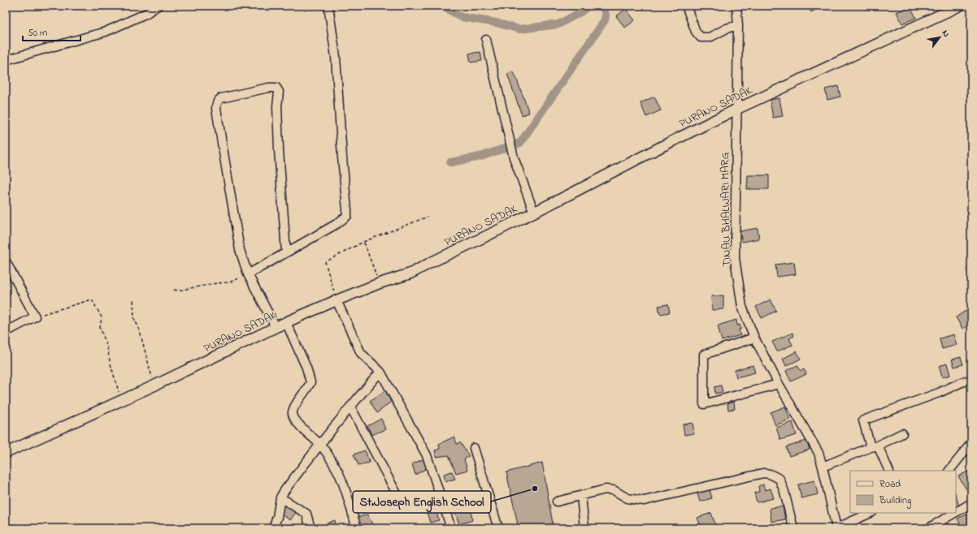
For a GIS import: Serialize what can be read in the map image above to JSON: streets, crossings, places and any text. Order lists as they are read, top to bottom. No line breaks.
{"streets":{"main road":["PURANO SADAK"],"street":["TINAU BHALWARI MARG"]},"crossings":[["PURANO SADAK","TINAU BHALWARI MARG"]],"places":["St.Joseph English School"],"legend":["Road","Building"],"scale_bar":"50 m","north":"top right"}
